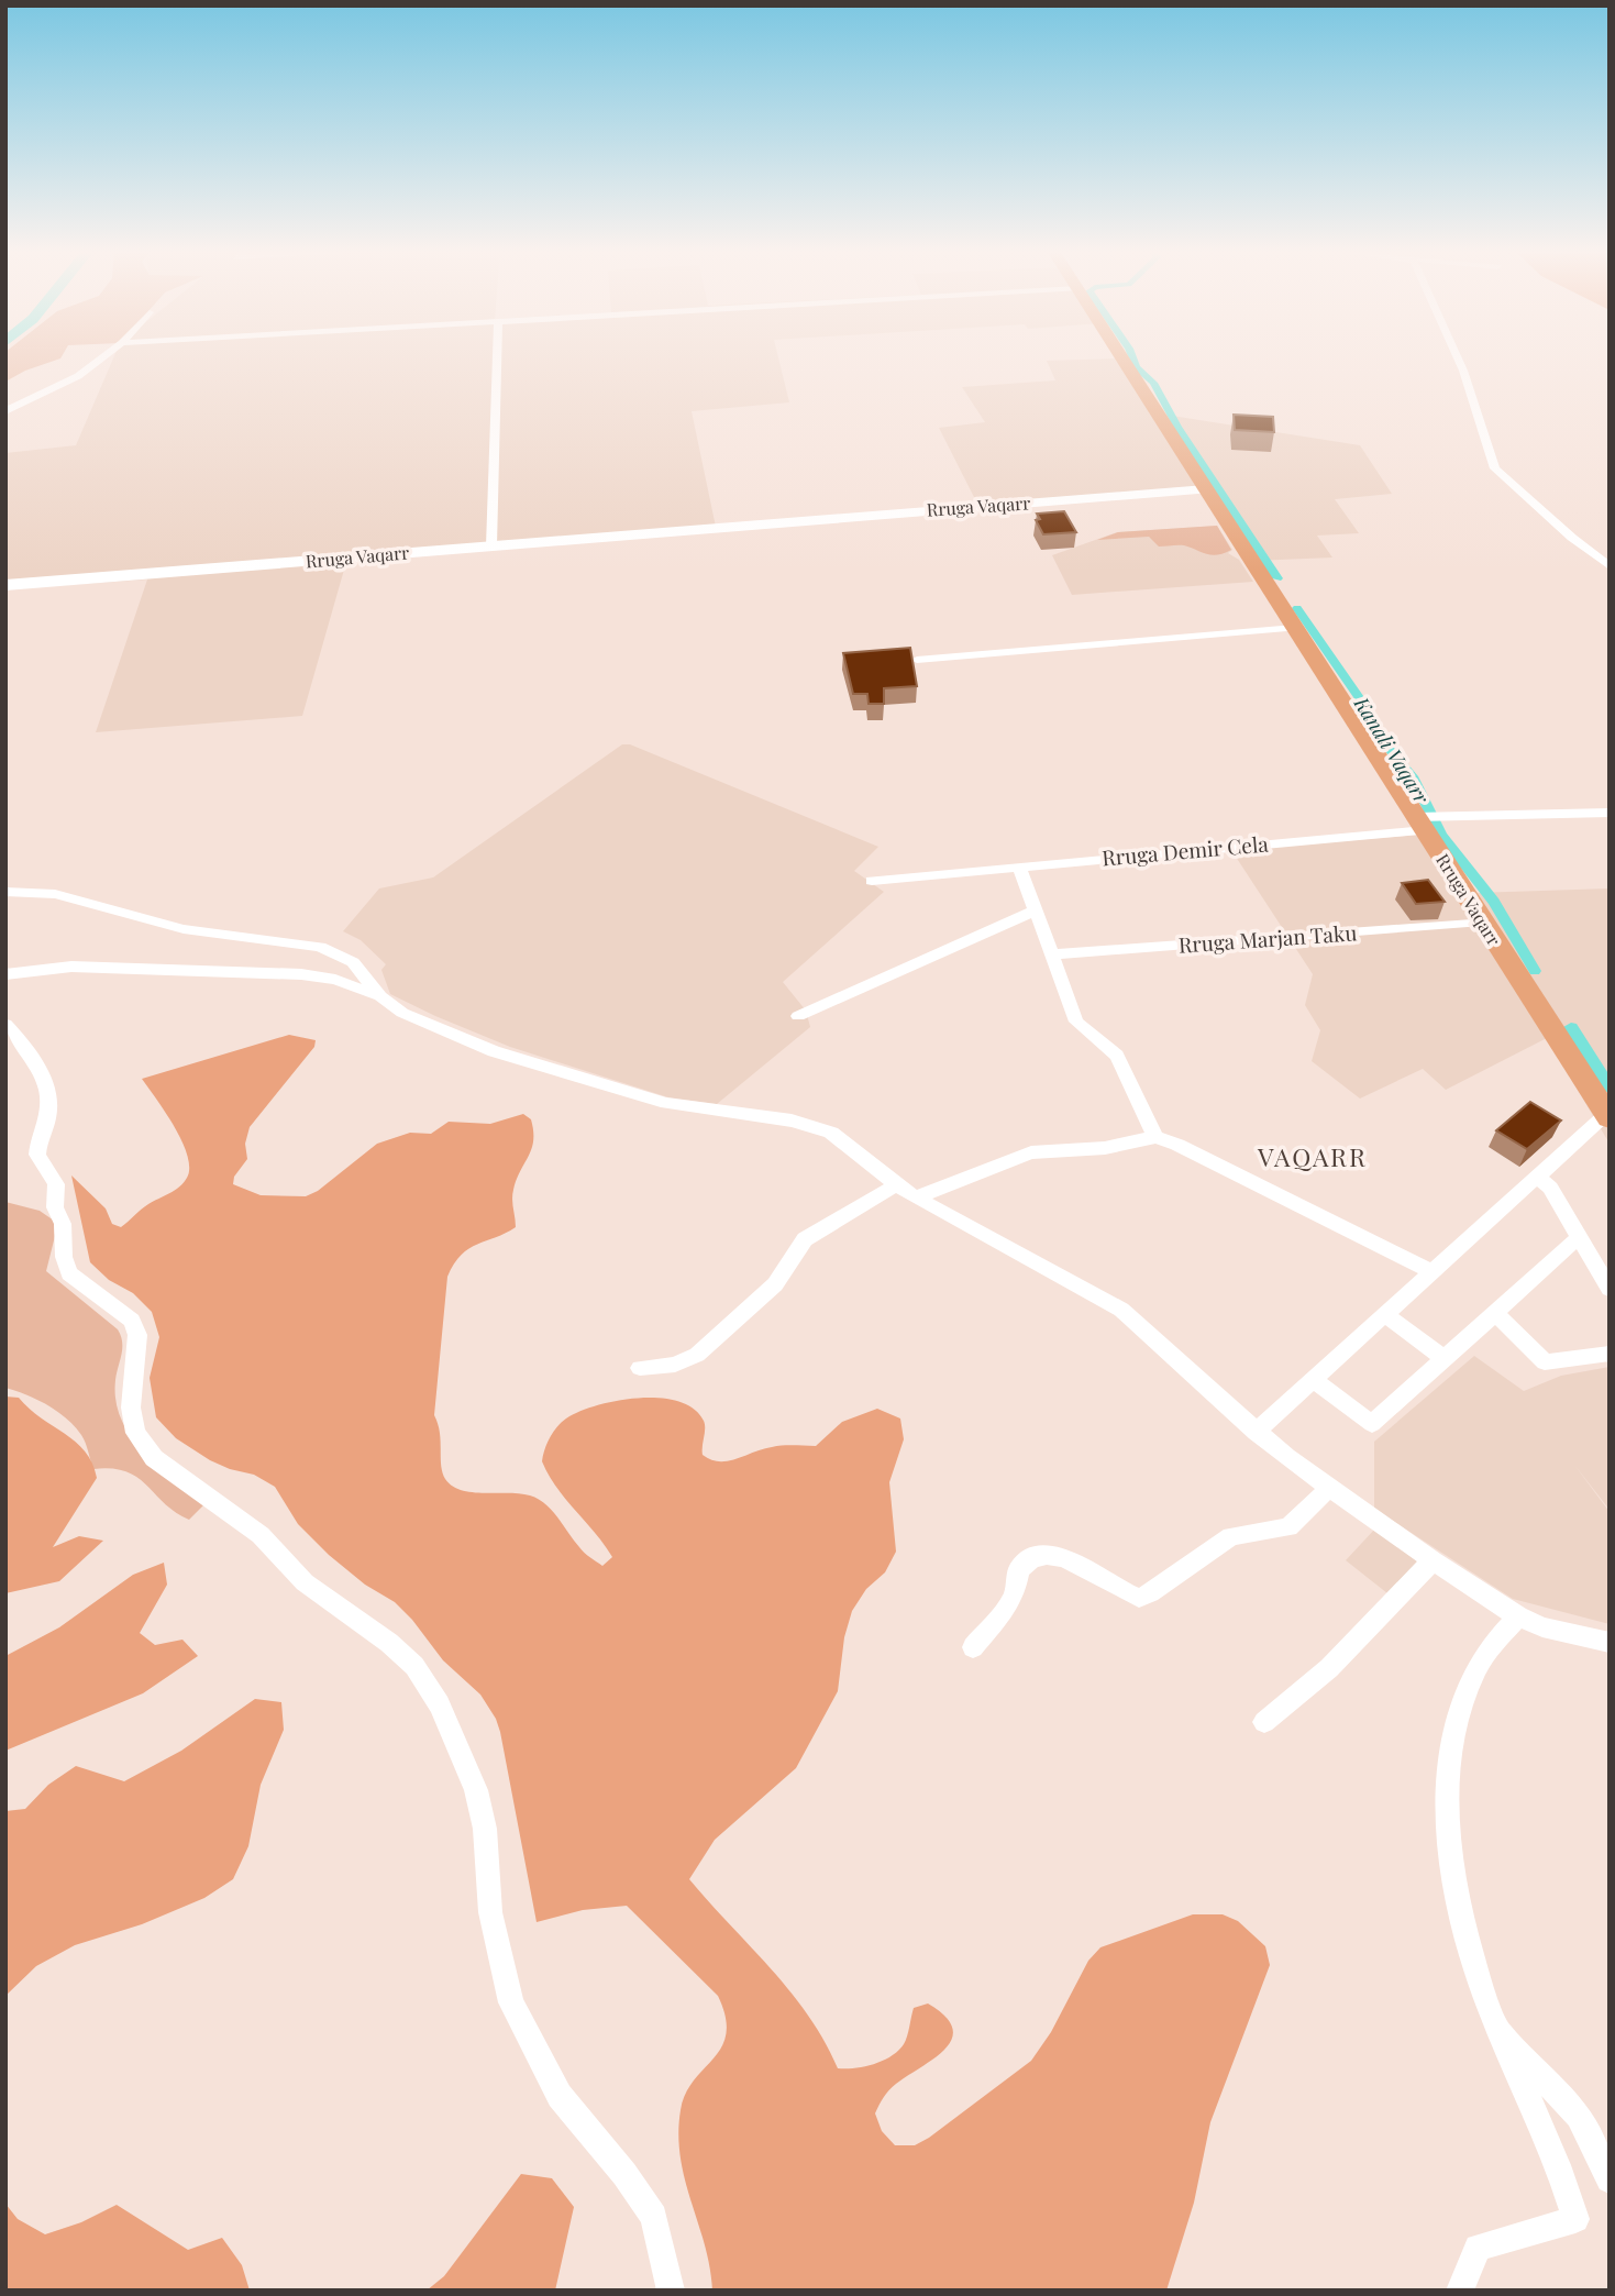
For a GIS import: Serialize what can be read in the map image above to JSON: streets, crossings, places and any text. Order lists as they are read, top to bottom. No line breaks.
{"streets":{"main road":["Rruga Vaqarr"],"street":["Rruga Demir Cela","Rruga Marjan Taku"]},"crossings":[["Rruga Vaqarr","Rruga Demir Cela"],["Rruga Vaqarr","Rruga Marjan Taku"]],"districts":["VAQARR"],"water":["Kanali Vaqarr"]}
